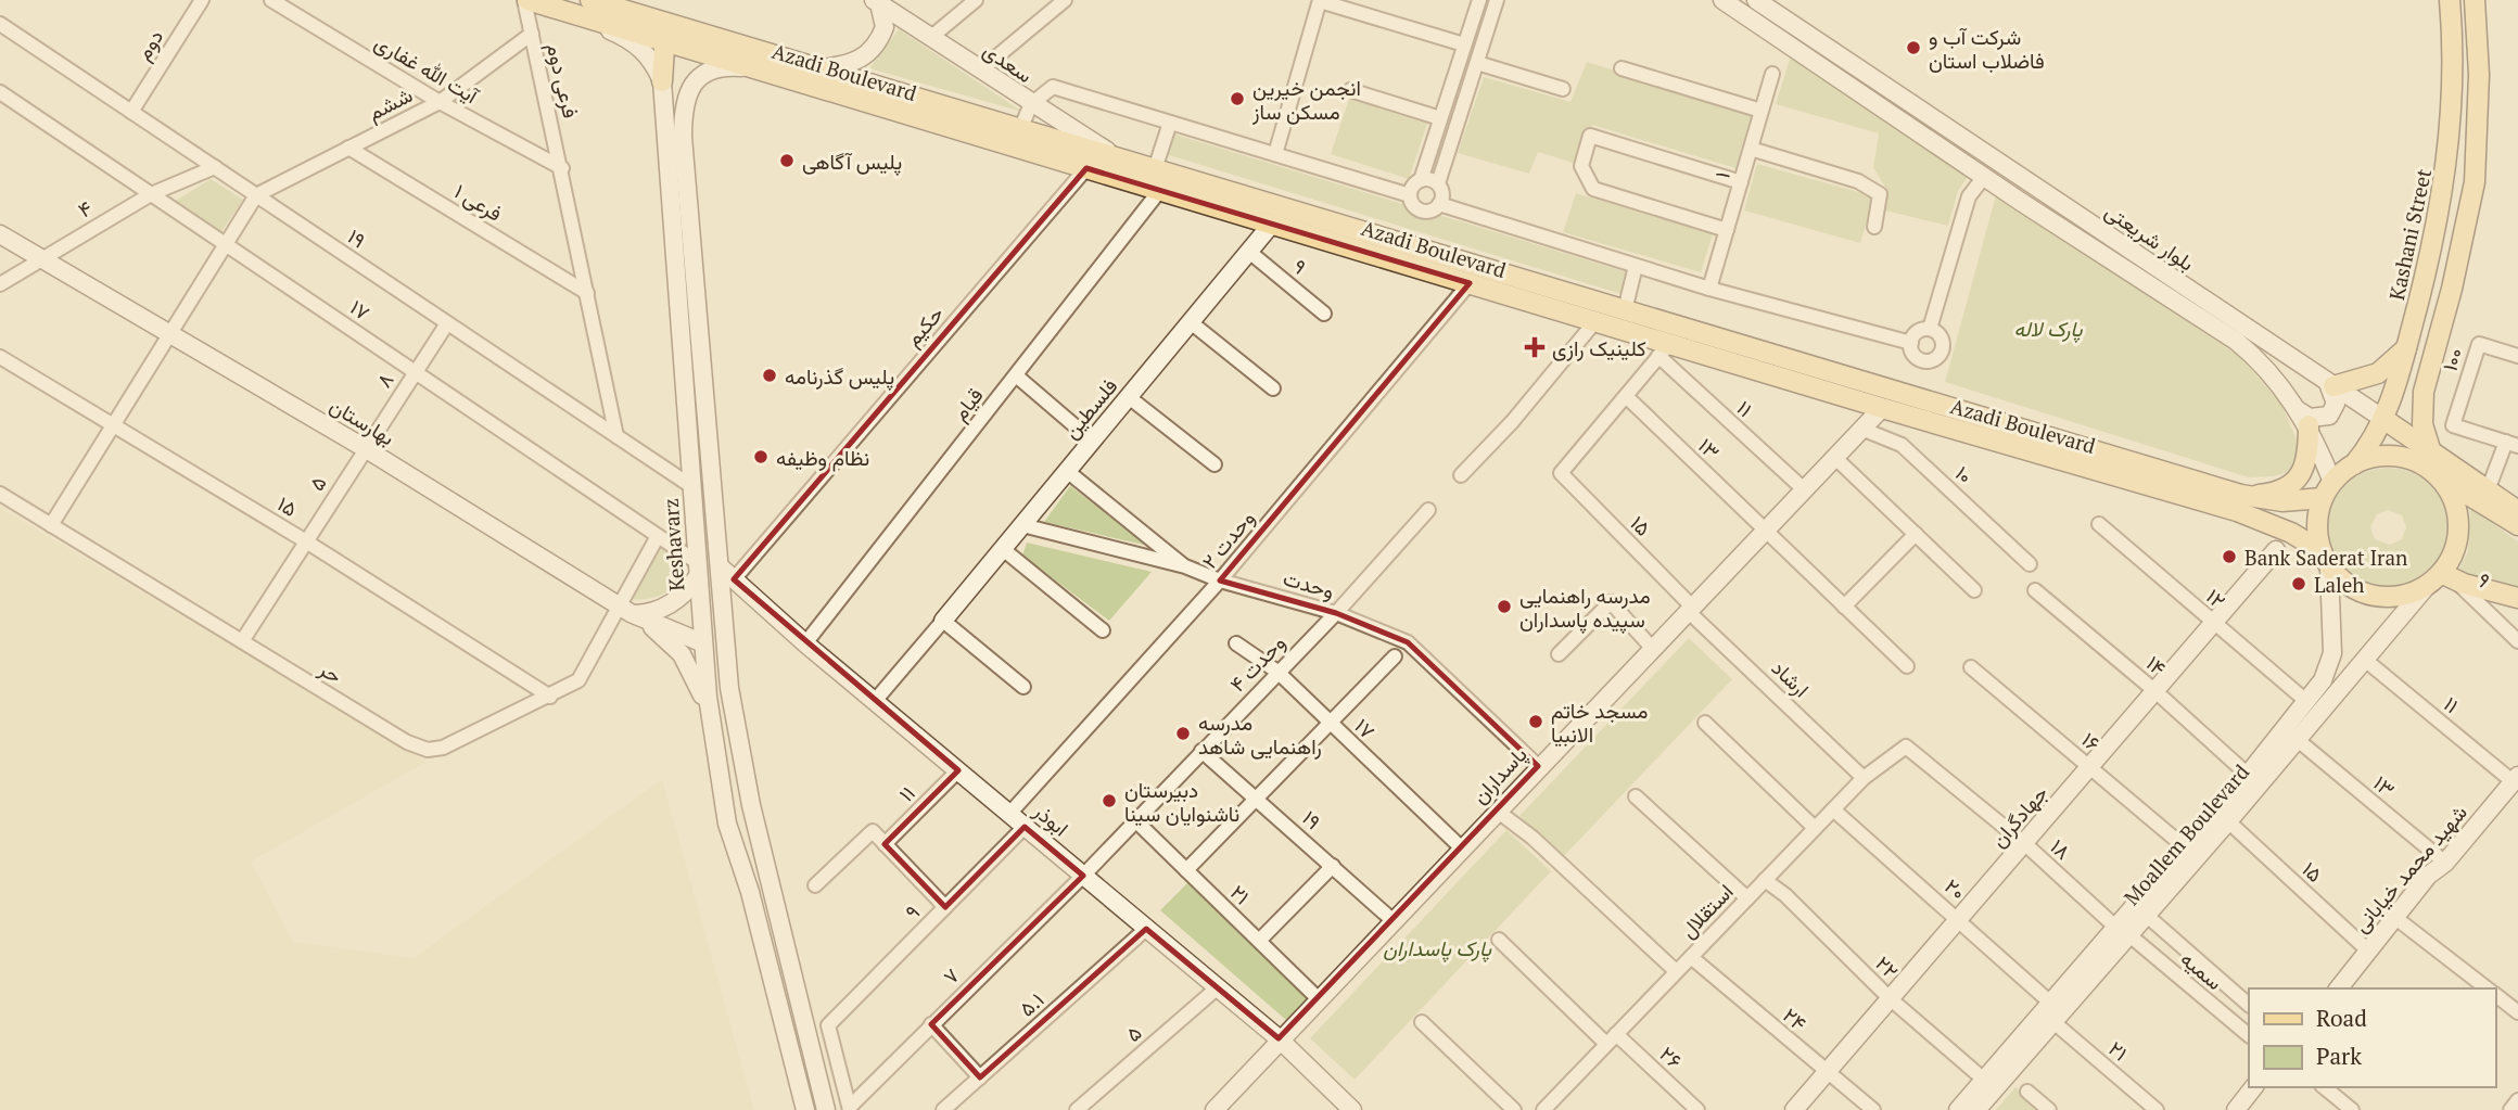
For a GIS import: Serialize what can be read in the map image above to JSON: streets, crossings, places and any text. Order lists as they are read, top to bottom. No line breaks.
{"streets":{"main road":["سعدی","Azadi Boulevard","Kashani Street","بلوار شریعتی","فلسطین","بهارستان","Keshavarz","پاسداران","جهادگران","ابوذر","Moallem Boulevard","شهید محمد خیابانی"],"street":["دوم","آیت الله غفاری","فرعی دوم","ششم","۱","فرعی ۱","۴","۱۹","۹","۱۷","حکیم","۱۰۰","۸","قیام","۱۱","۱۳","۱۰","۵","۱۵","وحدت ۲","وحدت","۱۲","وحدت ۴","۱۴","حر","ارشاد","۱۶","۱۸","۲۰","۲۱","استقلال","۲۲","سمیه","۷","۵.۱","۲۴","۲۶"]},"crossings":[["دوم","۱۹"],["سعدی","Azadi Boulevard"],["آیت الله غفاری","فرعی دوم"],["آیت الله غفاری","ششم"],["Azadi Boulevard","فرعی دوم"],["Azadi Boulevard","Kashani Street"],["Azadi Boulevard","بلوار شریعتی"],["Azadi Boulevard","۹"],["Azadi Boulevard","حکیم"],["Azadi Boulevard","قیام"],["Azadi Boulevard","فلسطین"],["Azadi Boulevard","۱۱"],["Azadi Boulevard","وحدت ۲"],["Azadi Boulevard","Keshavarz"],["Azadi Boulevard","پاسداران"],["Azadi Boulevard","Moallem Boulevard"],["فرعی دوم","ششم"],["فرعی دوم","فرعی ۱"],["فرعی دوم","۱۹"],["ششم","فرعی ۱"],["ششم","۱۹"],["۴","۱۹"],["۴","۱۷"],["۴","بهارستان"],["Kashani Street","بلوار شریعتی"],["Kashani Street","۹"],["Kashani Street","Moallem Boulevard"],["بلوار شریعتی","۹"],["بلوار شریعتی","Moallem Boulevard"],["۱۹","۸"],["۱۹","Keshavarz"],["۱۹","وحدت ۴"],["۱۹","پاسداران"],["۹","فلسطین"],["۹","ابوذر"],["۹","Moallem Boulevard"],["۹","۷"],["۱۷","۸"],["۱۷","Keshavarz"],["۱۷","وحدت ۴"],["۱۷","پاسداران"],["حکیم","ابوذر"],["۸","بهارستان"],["۸","۵"],["قیام","ابوذر"],["فلسطین","وحدت"],["۱۱","پاسداران"],["۱۱","ابوذر"],["۱۱","Moallem Boulevard"],["۱۱","شهید محمد خیابانی"],["بهارستان","۵"],["بهارستان","Keshavarz"],["بهارستان","حر"],["۱۳","۱۵"],["۱۳","پاسداران"],["۱۳","Moallem Boulevard"],["۱۳","شهید محمد خیابانی"],["۱۰","پاسداران"],["۵","۱۵"],["۵","حر"],["۵","ابوذر"],["۱۵","حر"],["۱۵","ارشاد"],["۱۵","پاسداران"],["۱۵","Moallem Boulevard"],["۱۵","شهید محمد خیابانی"],["وحدت ۲","وحدت"],["وحدت ۲","ابوذر"],["Keshavarz","ابوذر"],["وحدت","وحدت ۴"],["وحدت","پاسداران"],["۱۲","جهادگران"],["۱۲","Moallem Boulevard"],["وحدت ۴","ابوذر"],["وحدت ۴","۲۱"],["وحدت ۴","۷"],["۱۴","جهادگران"],["۱۴","Moallem Boulevard"],["ارشاد","پاسداران"],["ارشاد","استقلال"],["۱۶","جهادگران"],["۱۶","Moallem Boulevard"],["پاسداران","ابوذر"],["پاسداران","۲۱"],["جهادگران","۱۸"],["جهادگران","۲۰"],["جهادگران","۲۲"],["جهادگران","۲۴"],["ابوذر","۷"],["ابوذر","۵.۱"],["Moallem Boulevard","۱۸"],["Moallem Boulevard","۲۰"],["Moallem Boulevard","۲۱"],["Moallem Boulevard","۲۲"],["Moallem Boulevard","سمیه"],["۱۸","استقلال"],["۱۸","سمیه"],["۲۰","استقلال"],["استقلال","۲۲"],["استقلال","۲۴"],["استقلال","۲۶"]],"parks":["پارک لاله","پارک پاسداران"],"places":{"other":["شرکت آب و فاضلاب استان","انجمن خیرین مسکن ساز","پلیس آگاهی","پلیس گذرنامه","نظام وظیفه","Bank Saderat Iran","Laleh","مدرسه راهنمایی سپیده پاسداران","مسجد خاتم الانبیا","مدرسه راهنمایی شاهد","دبیرستان ناشنوایان سینا"],"health":["کلینیک رازی"]},"legend":["Road","Park"]}
